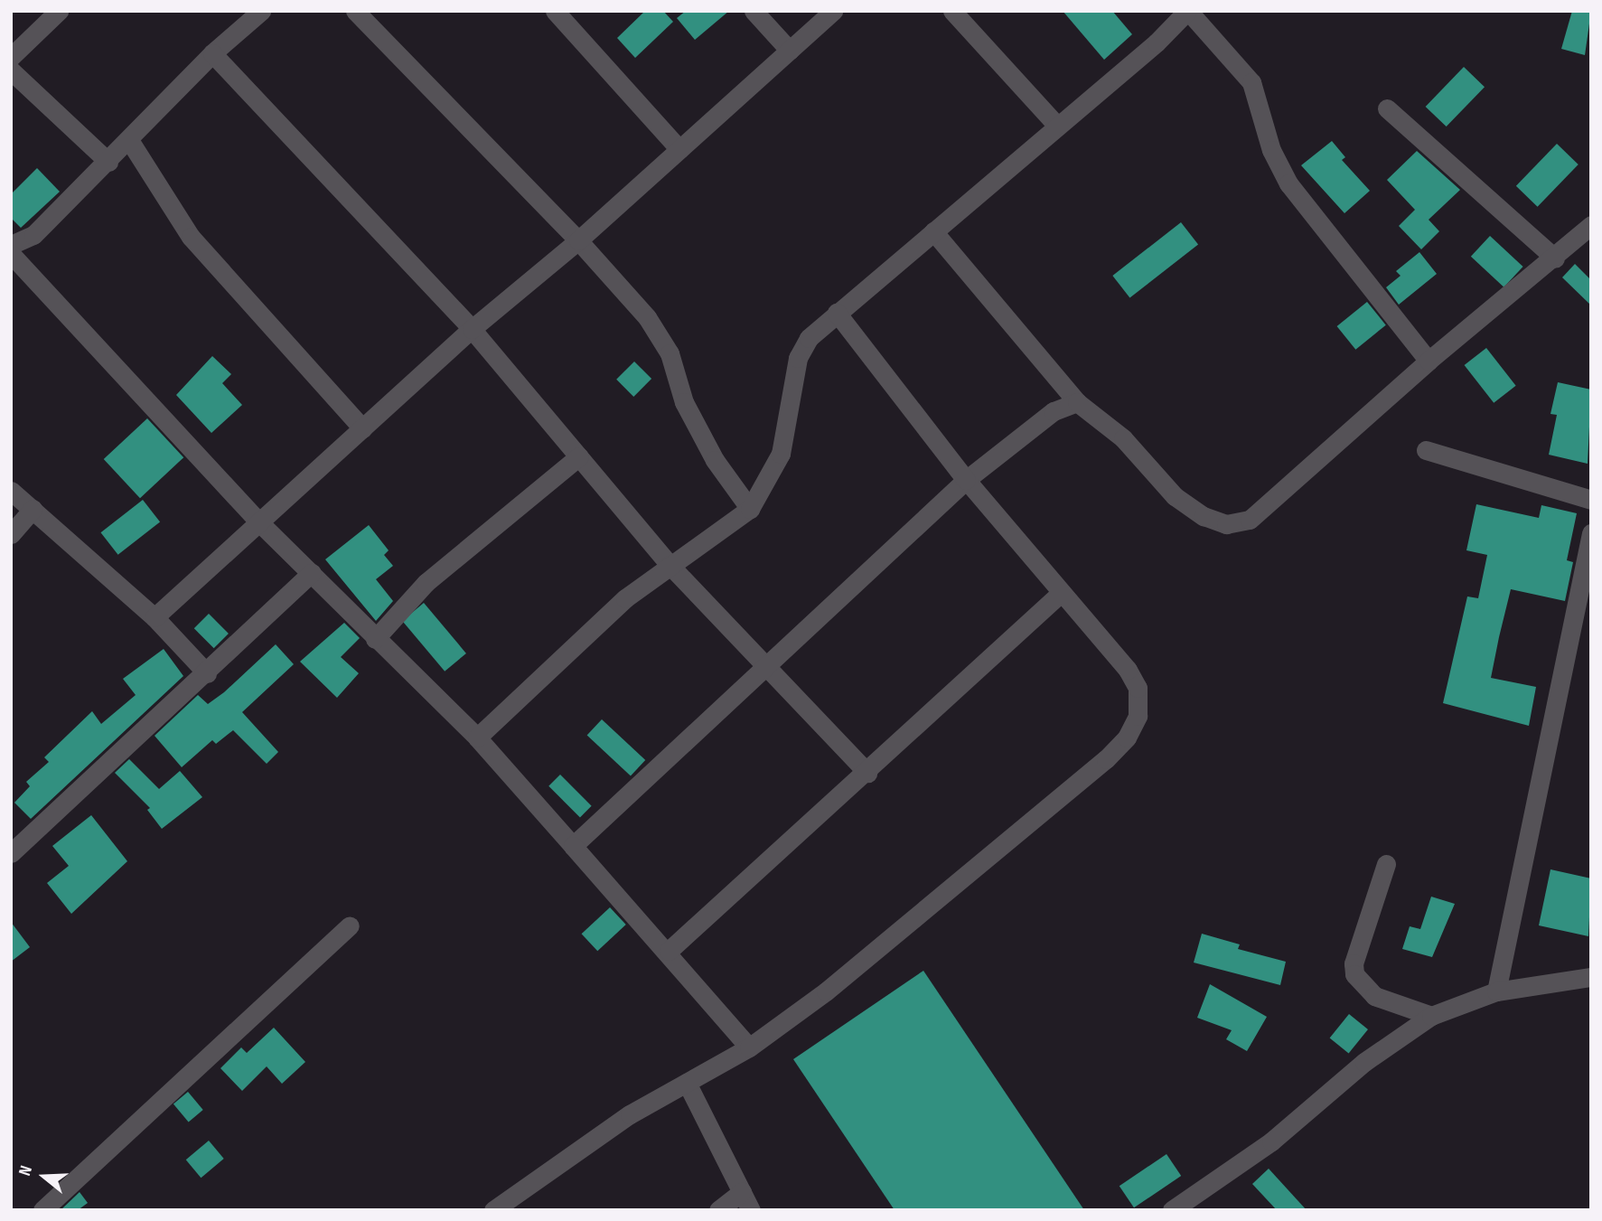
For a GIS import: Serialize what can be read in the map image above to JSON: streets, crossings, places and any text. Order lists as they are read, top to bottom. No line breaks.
{"north":"left"}
